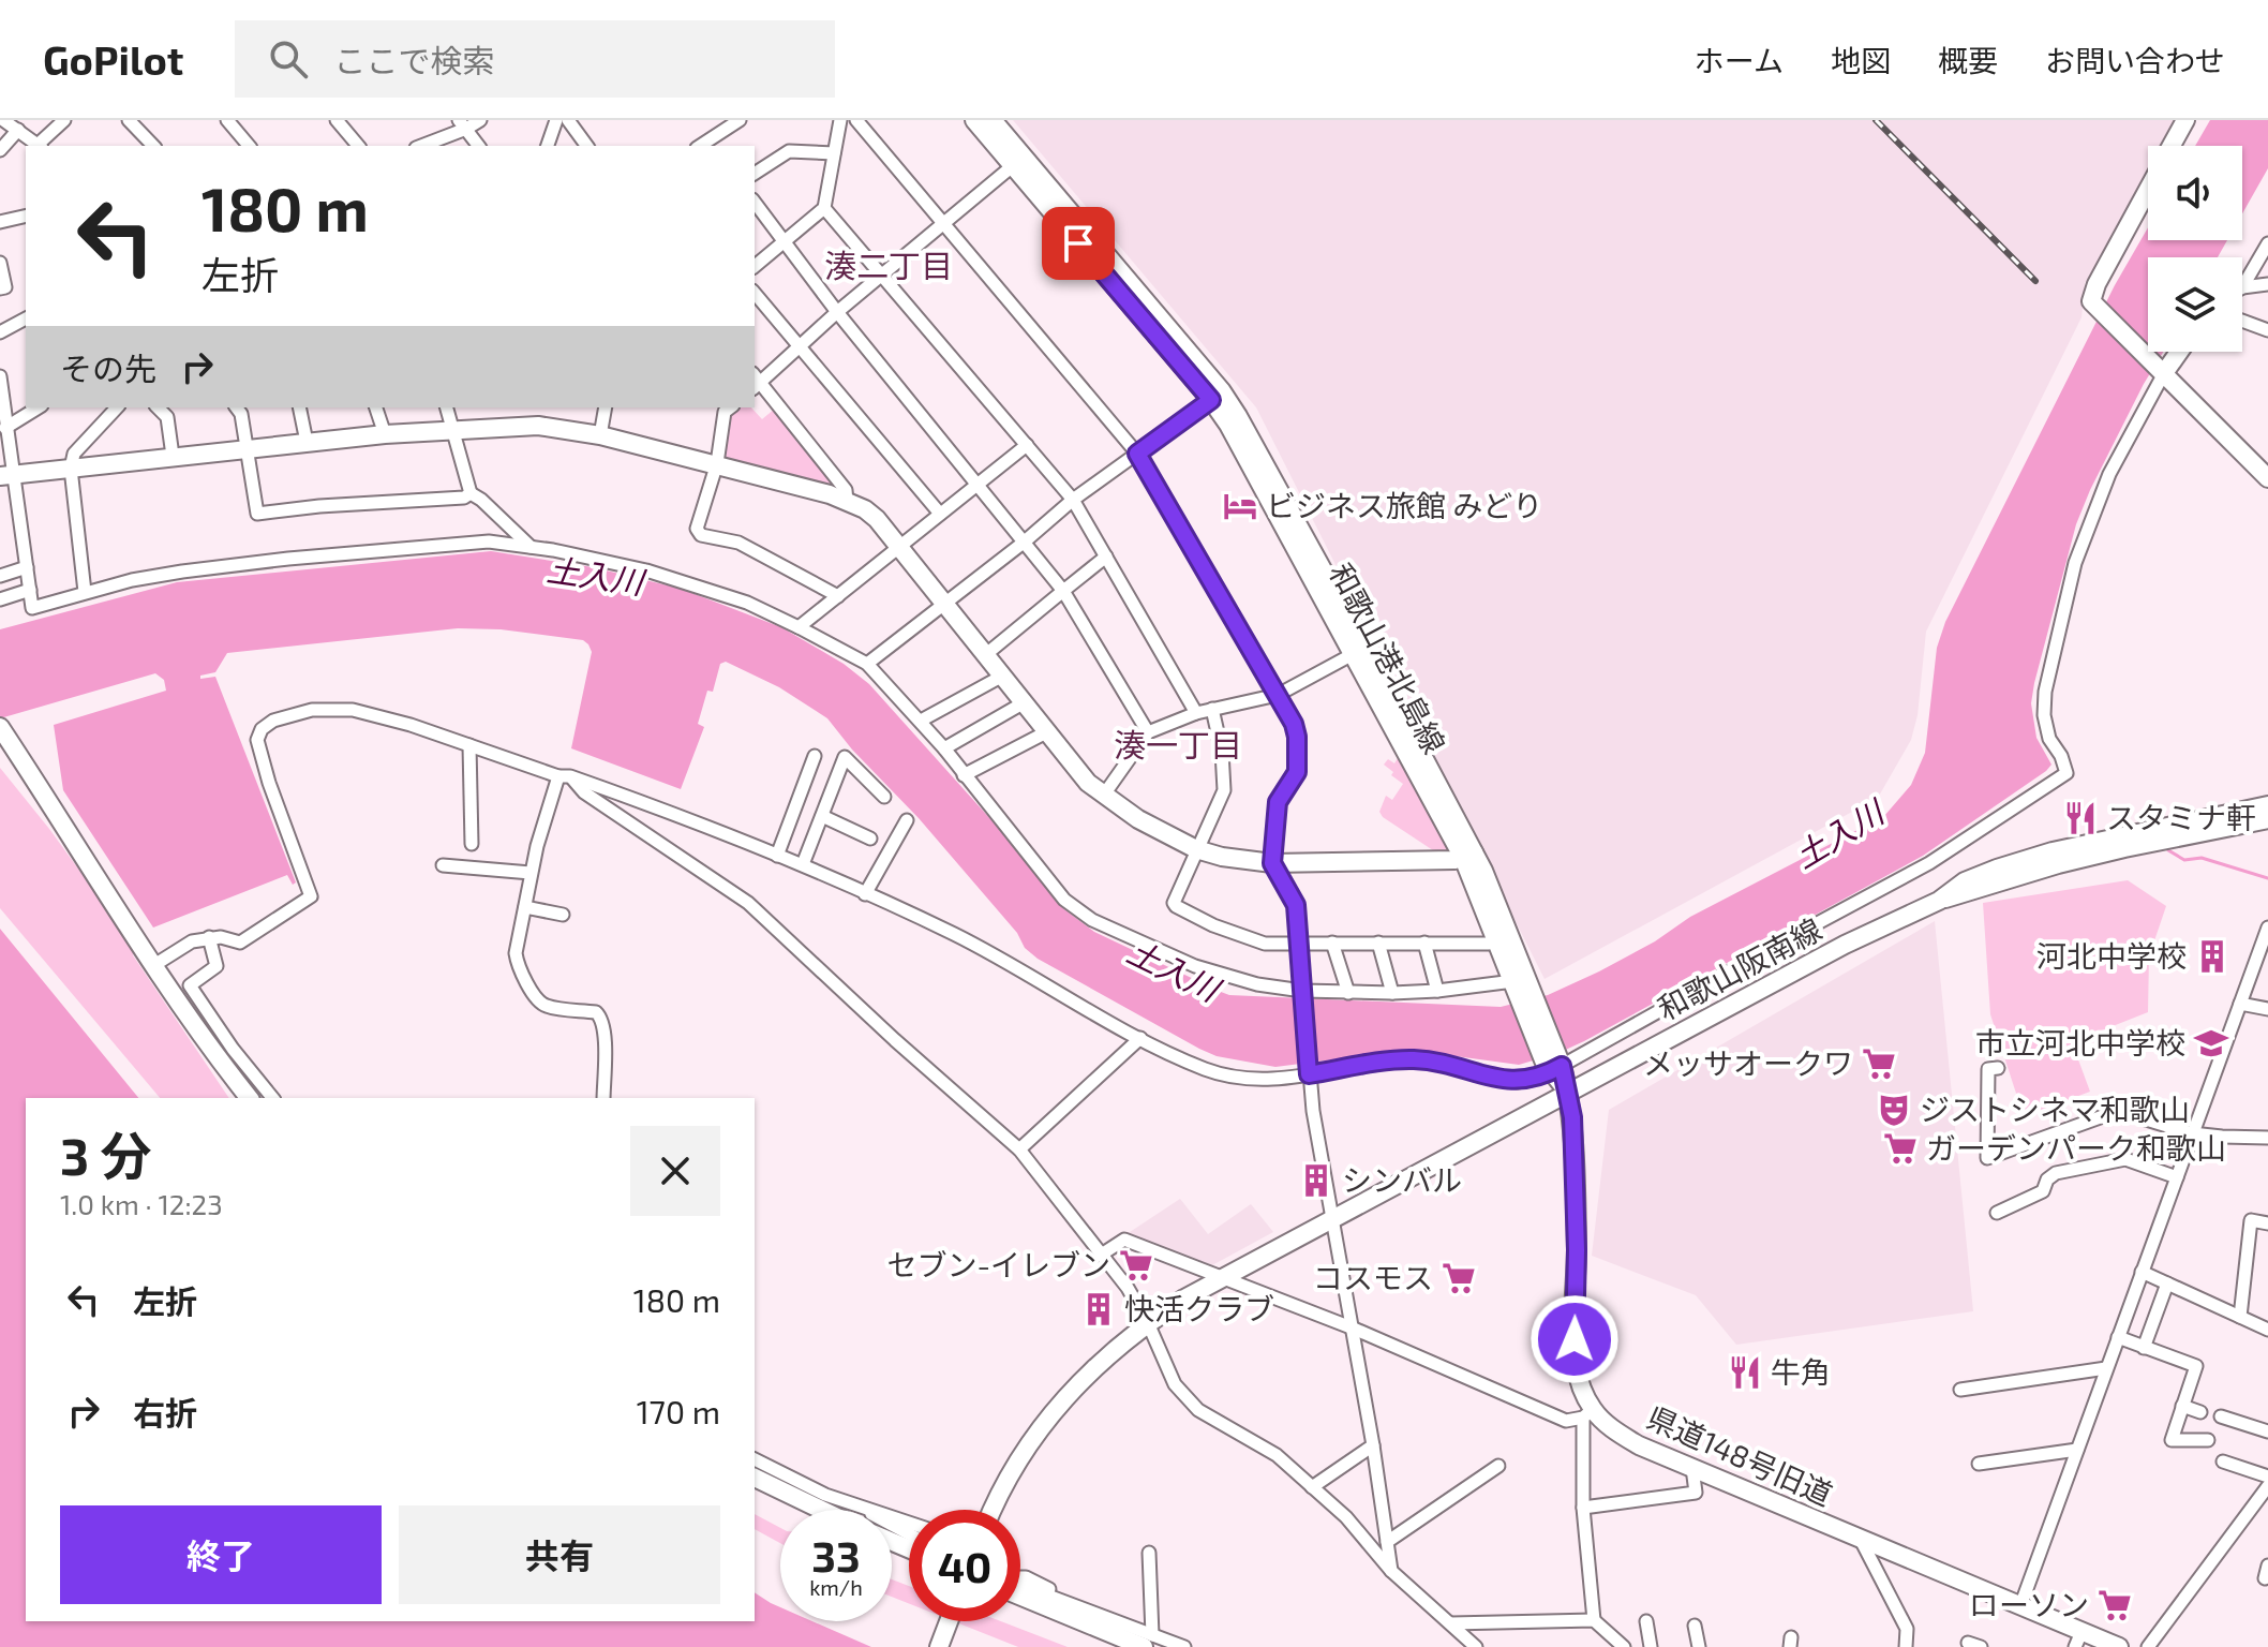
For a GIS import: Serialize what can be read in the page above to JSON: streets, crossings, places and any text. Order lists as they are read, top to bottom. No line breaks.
{"streets":{"street":["和歌山港北島線","和歌山阪南線","県道148号旧道"]},"crossings":[["和歌山港北島線","和歌山阪南線"],["和歌山港北島線","県道148号旧道"],["和歌山阪南線","県道148号旧道"]],"districts":["湊二丁目","湊一丁目"],"water":["土入川"],"places":{"hotel":["ビジネス旅館 みどり"],"restaurant":["スタミナ軒","牛角"],"building":["河北中学校","シンバル","快活クラブ"],"school or university":["市立河北中学校"],"supermarket":["メッサオークワ","ガーデンパーク和歌山","セブン-イレブン","コスモス","ローソン"],"theatre":["ジストシネマ和歌山"]},"page":{"header":"GoPilot","search":"ここで検索","nav":["ホーム","地図","概要","お問い合わせ"],"turn":["180 m","左折"],"then":"その先","heading":["3 分","1.0 km · 12:23"],"list":[{"name":"左折","value":"180 m"},{"name":"右折","value":"170 m"}],"buttons":["終了","共有"],"speed":"33 km/h","limit":"40"}}
